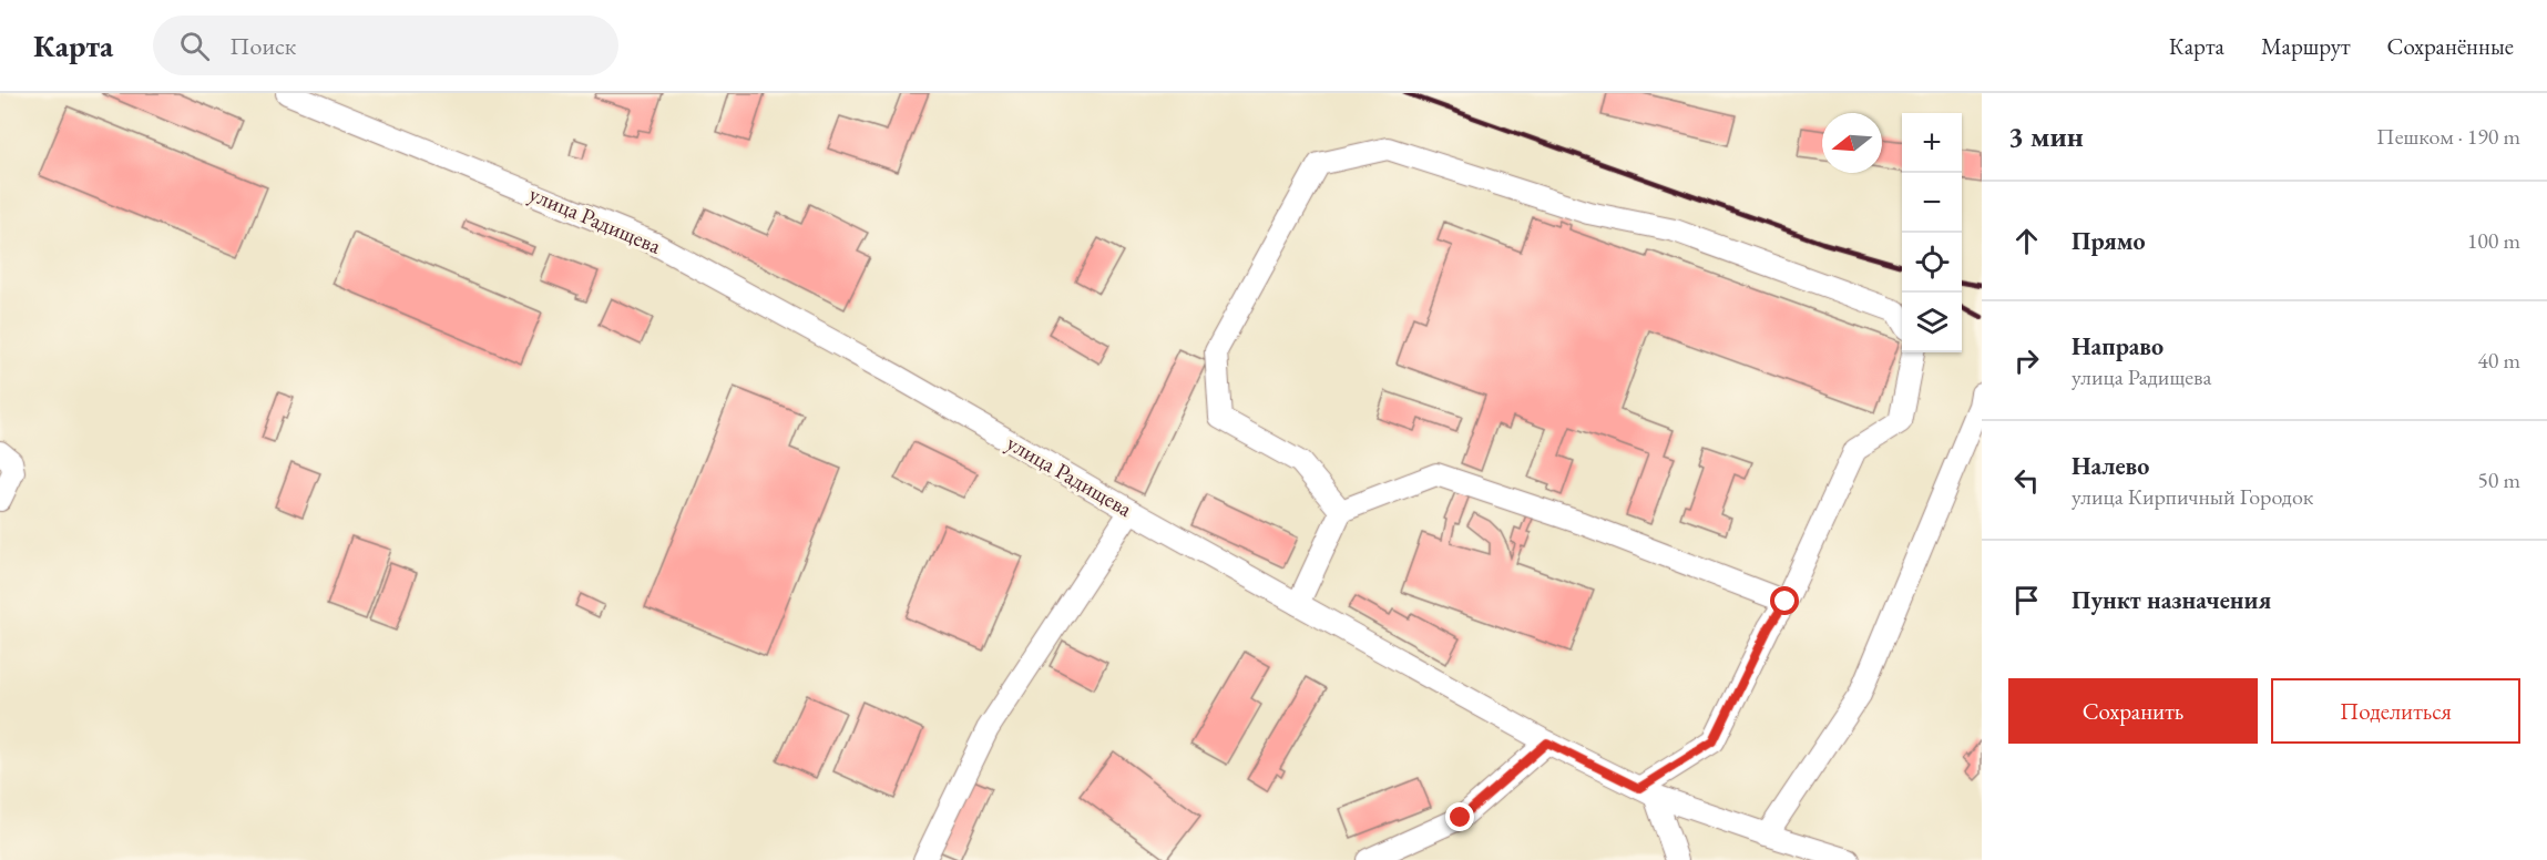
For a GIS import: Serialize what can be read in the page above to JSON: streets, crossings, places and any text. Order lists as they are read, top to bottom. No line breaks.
{"streets":{"street":["улица Радищева"]},"north":"left","page":{"header":"Карта","search":"Поиск","nav":["Карта","Маршрут","Сохранённые"],"heading":["3 мин","Пешком · 190 m"],"map_buttons":["+","−"],"list":[["Прямо","100 m"],["Направо","улица Радищева","40 m"],["Налево","улица Кирпичный Городок","50 m"],"Пункт назначения"],"buttons":["Сохранить","Поделиться"]}}
